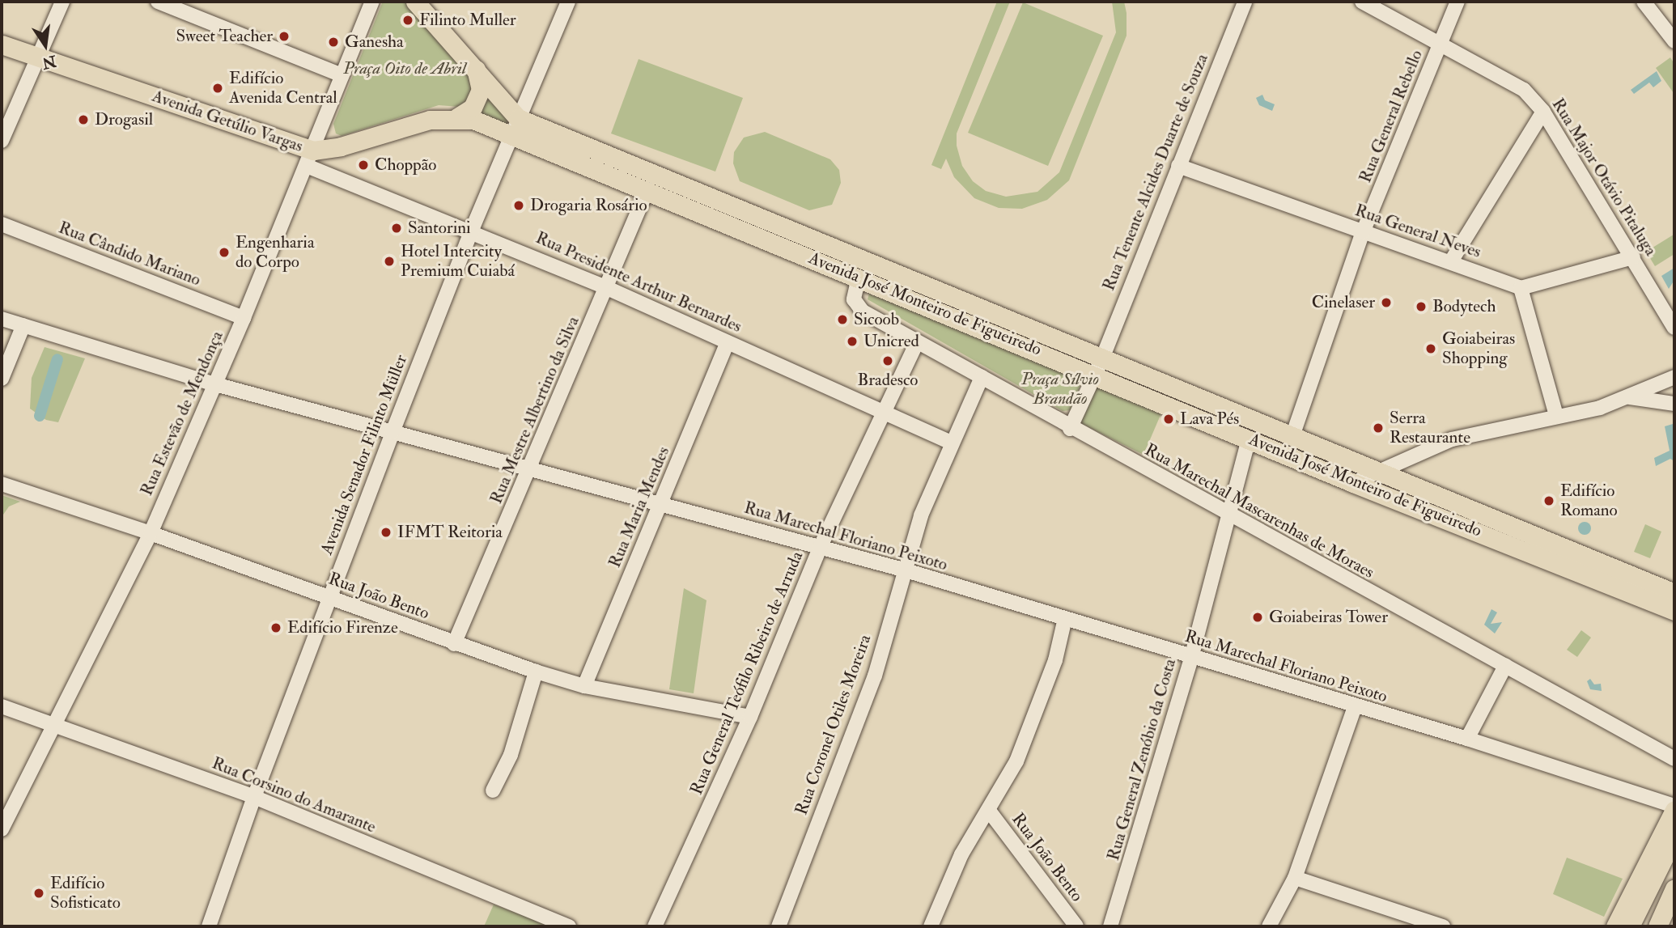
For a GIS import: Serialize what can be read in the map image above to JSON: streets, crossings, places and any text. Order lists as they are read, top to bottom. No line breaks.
{"streets":{"main road":["Avenida Getúlio Vargas","Avenida José Monteiro de Figueiredo"],"street":["Rua General Rebello","Rua Tenente Alcides Duarte de Souza","Rua Major Otávio Pitaluga","Rua General Neves","Rua Cândido Mariano","Rua Presidente Arthur Bernardes","Rua Mestre Albertino da Silva","Rua Estevão de Mendonça","Avenida Senador Filinto Müller","Rua Maria Mendes","Rua Marechal Mascarenhas de Moraes","Rua Marechal Floriano Peixoto","Rua João Bento","Rua General Teófilo Ribeiro de Arruda","Rua Coronel Otiles Moreira","Rua General Zenóbio da Costa","Rua Corsino do Amarante"]},"crossings":[["Rua General Rebello","Rua Major Otávio Pitaluga"],["Rua General Rebello","Rua General Neves"],["Avenida Getúlio Vargas","Rua Presidente Arthur Bernardes"],["Avenida Getúlio Vargas","Avenida José Monteiro de Figueiredo"],["Avenida Getúlio Vargas","Rua Estevão de Mendonça"],["Rua Tenente Alcides Duarte de Souza","Rua General Neves"],["Rua Tenente Alcides Duarte de Souza","Avenida José Monteiro de Figueiredo"],["Rua Tenente Alcides Duarte de Souza","Rua Marechal Mascarenhas de Moraes"],["Rua Cândido Mariano","Rua Estevão de Mendonça"],["Rua Presidente Arthur Bernardes","Rua Mestre Albertino da Silva"],["Rua Presidente Arthur Bernardes","Rua Estevão de Mendonça"],["Rua Presidente Arthur Bernardes","Avenida Senador Filinto Müller"],["Rua Presidente Arthur Bernardes","Rua Maria Mendes"],["Rua Presidente Arthur Bernardes","Rua General Teófilo Ribeiro de Arruda"],["Rua Presidente Arthur Bernardes","Rua Coronel Otiles Moreira"],["Avenida José Monteiro de Figueiredo","Rua Mestre Albertino da Silva"],["Avenida José Monteiro de Figueiredo","Avenida Senador Filinto Müller"],["Avenida José Monteiro de Figueiredo","Rua Marechal Mascarenhas de Moraes"],["Avenida José Monteiro de Figueiredo","Rua General Zenóbio da Costa"],["Rua Mestre Albertino da Silva","Rua Marechal Floriano Peixoto"],["Rua Mestre Albertino da Silva","Rua João Bento"],["Rua Estevão de Mendonça","Rua Marechal Floriano Peixoto"],["Rua Estevão de Mendonça","Rua João Bento"],["Rua Estevão de Mendonça","Rua Corsino do Amarante"],["Avenida Senador Filinto Müller","Rua Marechal Floriano Peixoto"],["Avenida Senador Filinto Müller","Rua João Bento"],["Avenida Senador Filinto Müller","Rua Corsino do Amarante"],["Rua Maria Mendes","Rua Marechal Floriano Peixoto"],["Rua Maria Mendes","Rua João Bento"],["Rua Marechal Mascarenhas de Moraes","Rua General Teófilo Ribeiro de Arruda"],["Rua Marechal Mascarenhas de Moraes","Rua Coronel Otiles Moreira"],["Rua Marechal Mascarenhas de Moraes","Rua General Zenóbio da Costa"],["Rua Marechal Floriano Peixoto","Rua General Teófilo Ribeiro de Arruda"],["Rua Marechal Floriano Peixoto","Rua Coronel Otiles Moreira"],["Rua Marechal Floriano Peixoto","Rua General Zenóbio da Costa"],["Rua João Bento","Rua General Teófilo Ribeiro de Arruda"]],"parks":["Praça Oito de Abril","Praça Sílvio Brandão"],"places":["Filinto Muller","Sweet Teacher","Ganesha","Edifício Avenida Central","Drogasil","Choppão","Drogaria Rosário","Santorini","Engenharia do Corpo","Hotel Intercity Premium Cuiabá","Cinelaser","Bodytech","Sicoob","Unicred","Goiabeiras Shopping","Bradesco","Lava Pés","Serra Restaurante","Edifício Romano","IFMT Reitoria","Goiabeiras Tower","Edifício Firenze","Edifício Sofisticato"],"north":"bottom"}
